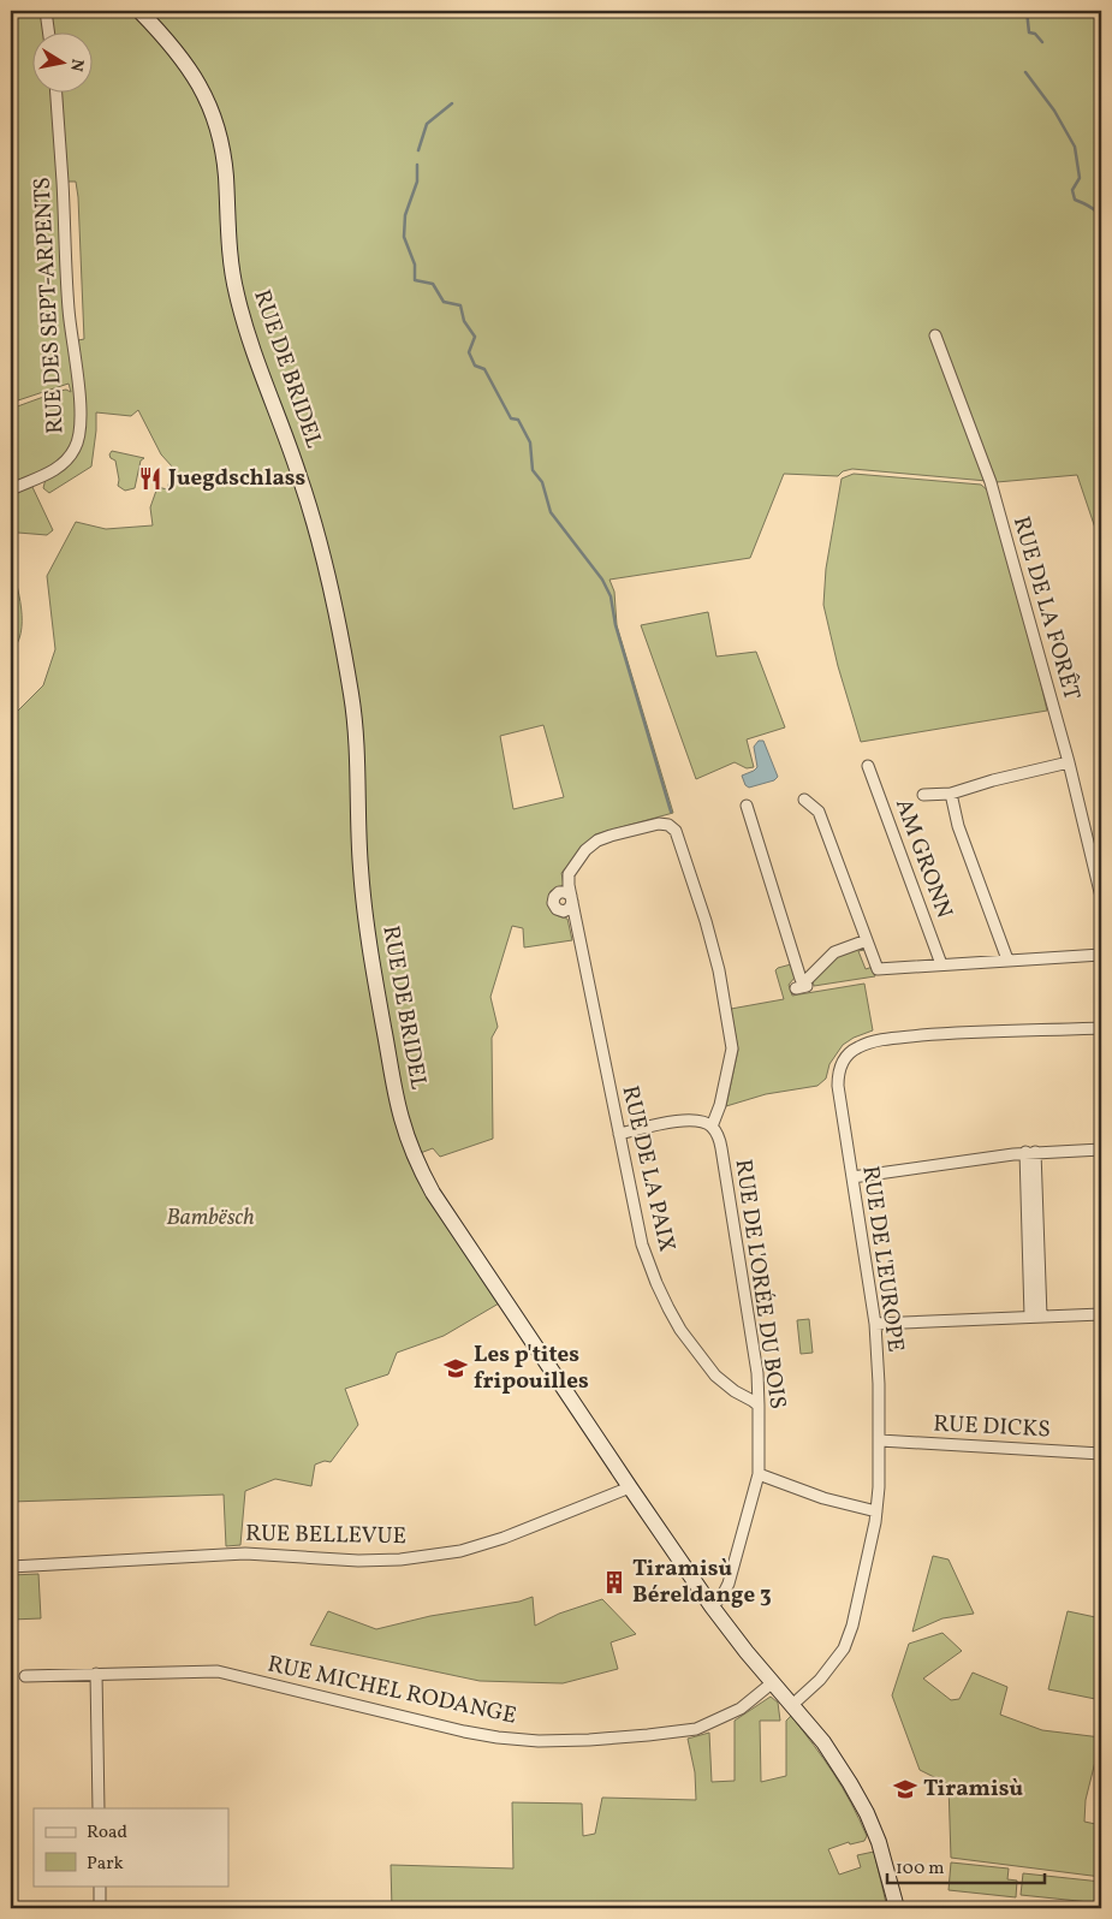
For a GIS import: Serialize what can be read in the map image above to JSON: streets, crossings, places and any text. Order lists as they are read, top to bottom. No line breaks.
{"streets":{"main road":["RUE DE BRIDEL"],"street":["RUE DES SEPT-ARPENTS","RUE DE LA FORÊT","AM GRONN","RUE DE LA PAIX","RUE DE L'EUROPE","RUE DE L'ORÉE DU BOIS","RUE DICKS","RUE BELLEVUE","RUE MICHEL RODANGE"]},"crossings":[["RUE DE BRIDEL","RUE DE L'EUROPE"],["RUE DE BRIDEL","RUE DE L'ORÉE DU BOIS"],["RUE DE BRIDEL","RUE BELLEVUE"],["RUE DE BRIDEL","RUE MICHEL RODANGE"],["RUE DE LA PAIX","RUE DE L'ORÉE DU BOIS"],["RUE DE L'EUROPE","RUE DICKS"]],"parks":["Bambësch"],"places":{"restaurant":["Juegdschlass"],"school or university":["Les p'tites fripouilles","Tiramisù"],"building":["Tiramisù Béreldange 3"]},"legend":["Road","Park"],"scale_bar":"100 m","north":"right"}
